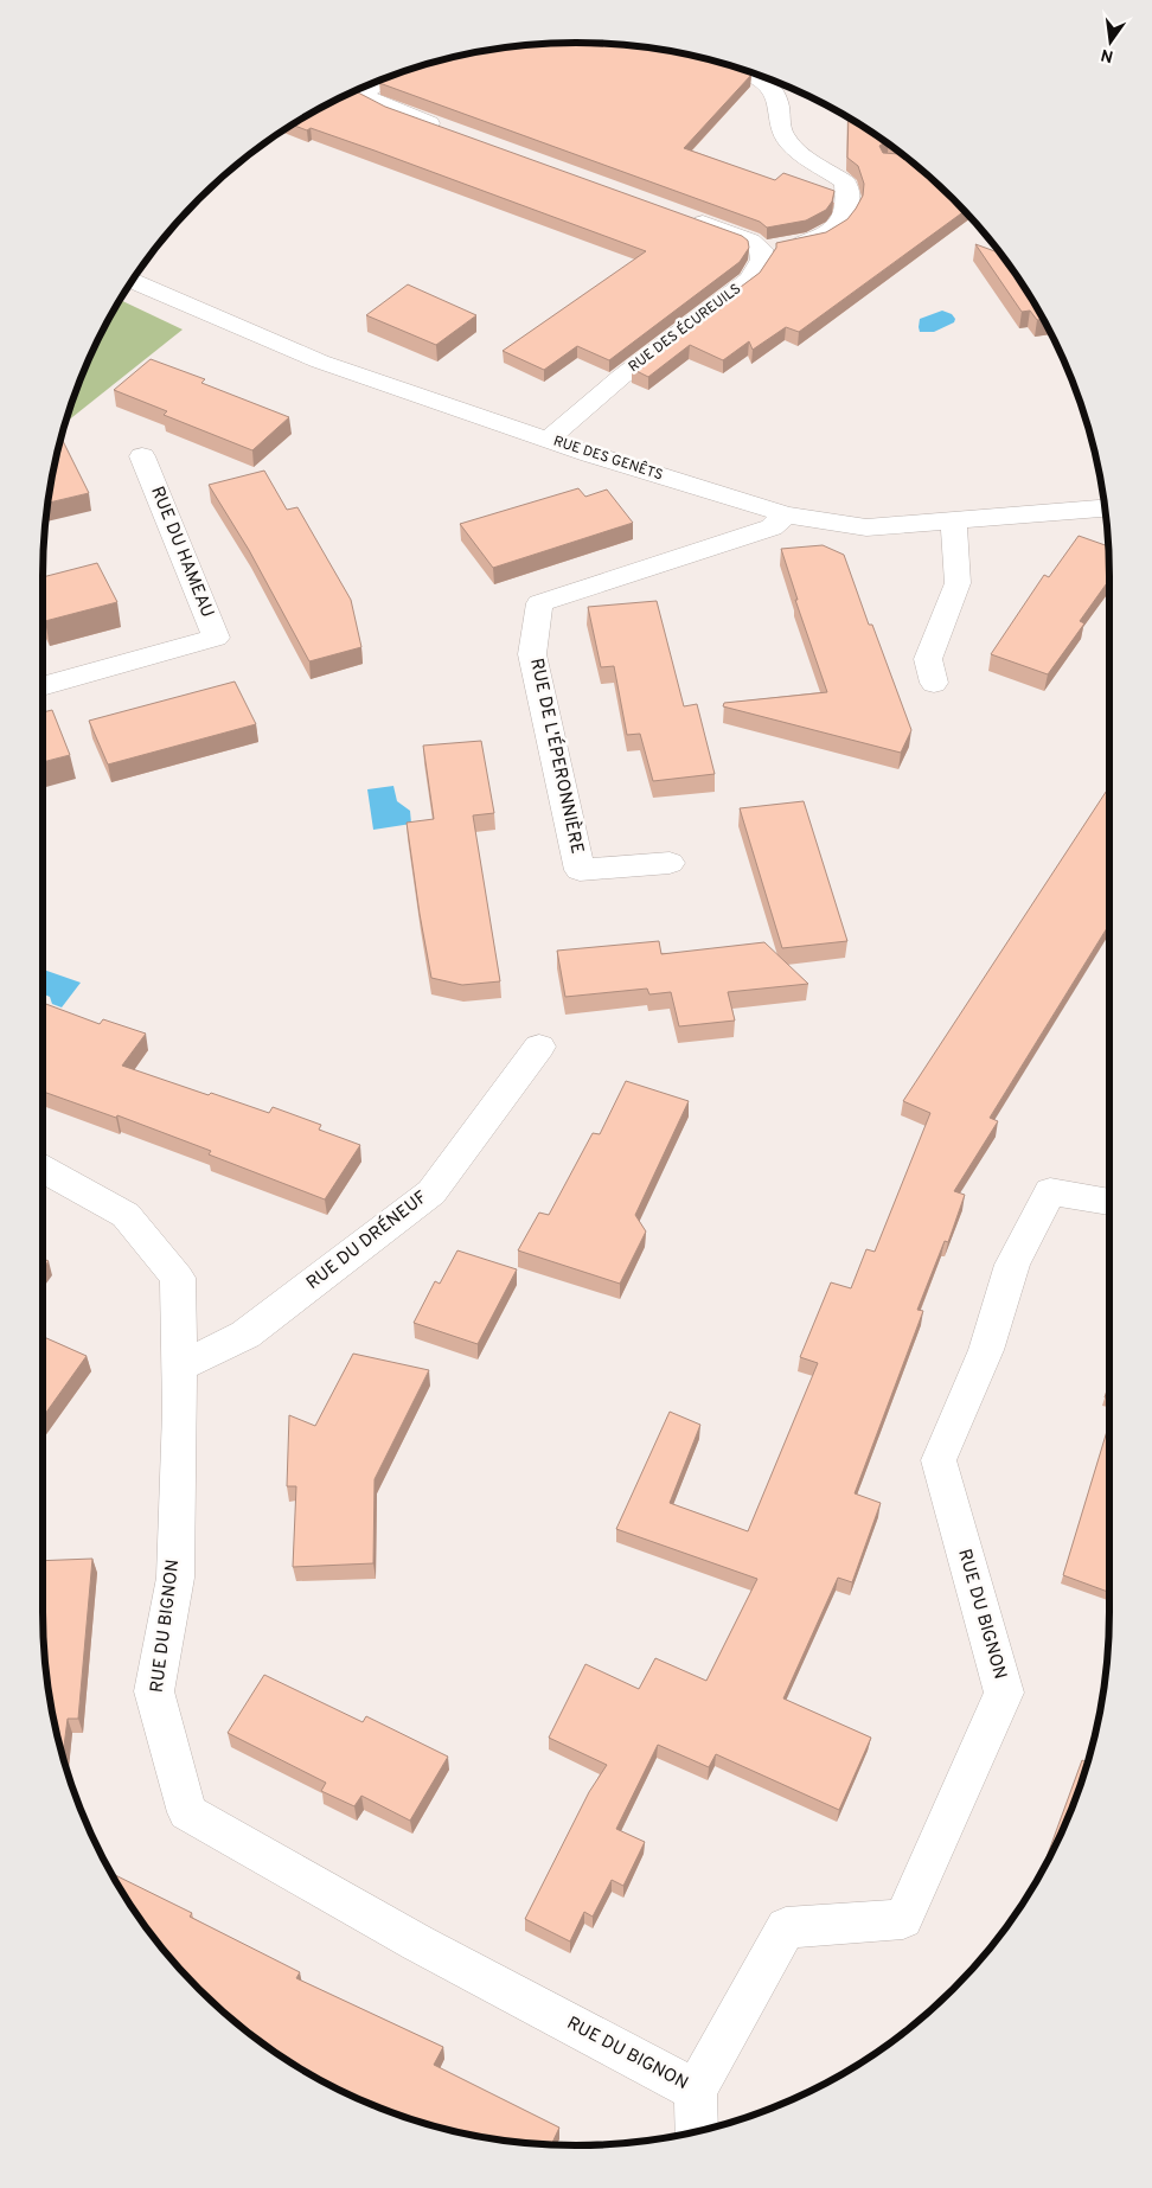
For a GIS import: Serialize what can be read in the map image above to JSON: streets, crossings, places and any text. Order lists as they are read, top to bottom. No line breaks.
{"streets":{"street":["RUE DES ÉCUREUILS","RUE DES GENÊTS","RUE DU HAMEAU","RUE DE L'ÉPERONNIÈRE","RUE DU DRÉNEUF","RUE DU BIGNON"]},"crossings":[["RUE DES ÉCUREUILS","RUE DES GENÊTS"],["RUE DES GENÊTS","RUE DE L'ÉPERONNIÈRE"],["RUE DU DRÉNEUF","RUE DU BIGNON"]],"north":"bottom"}
